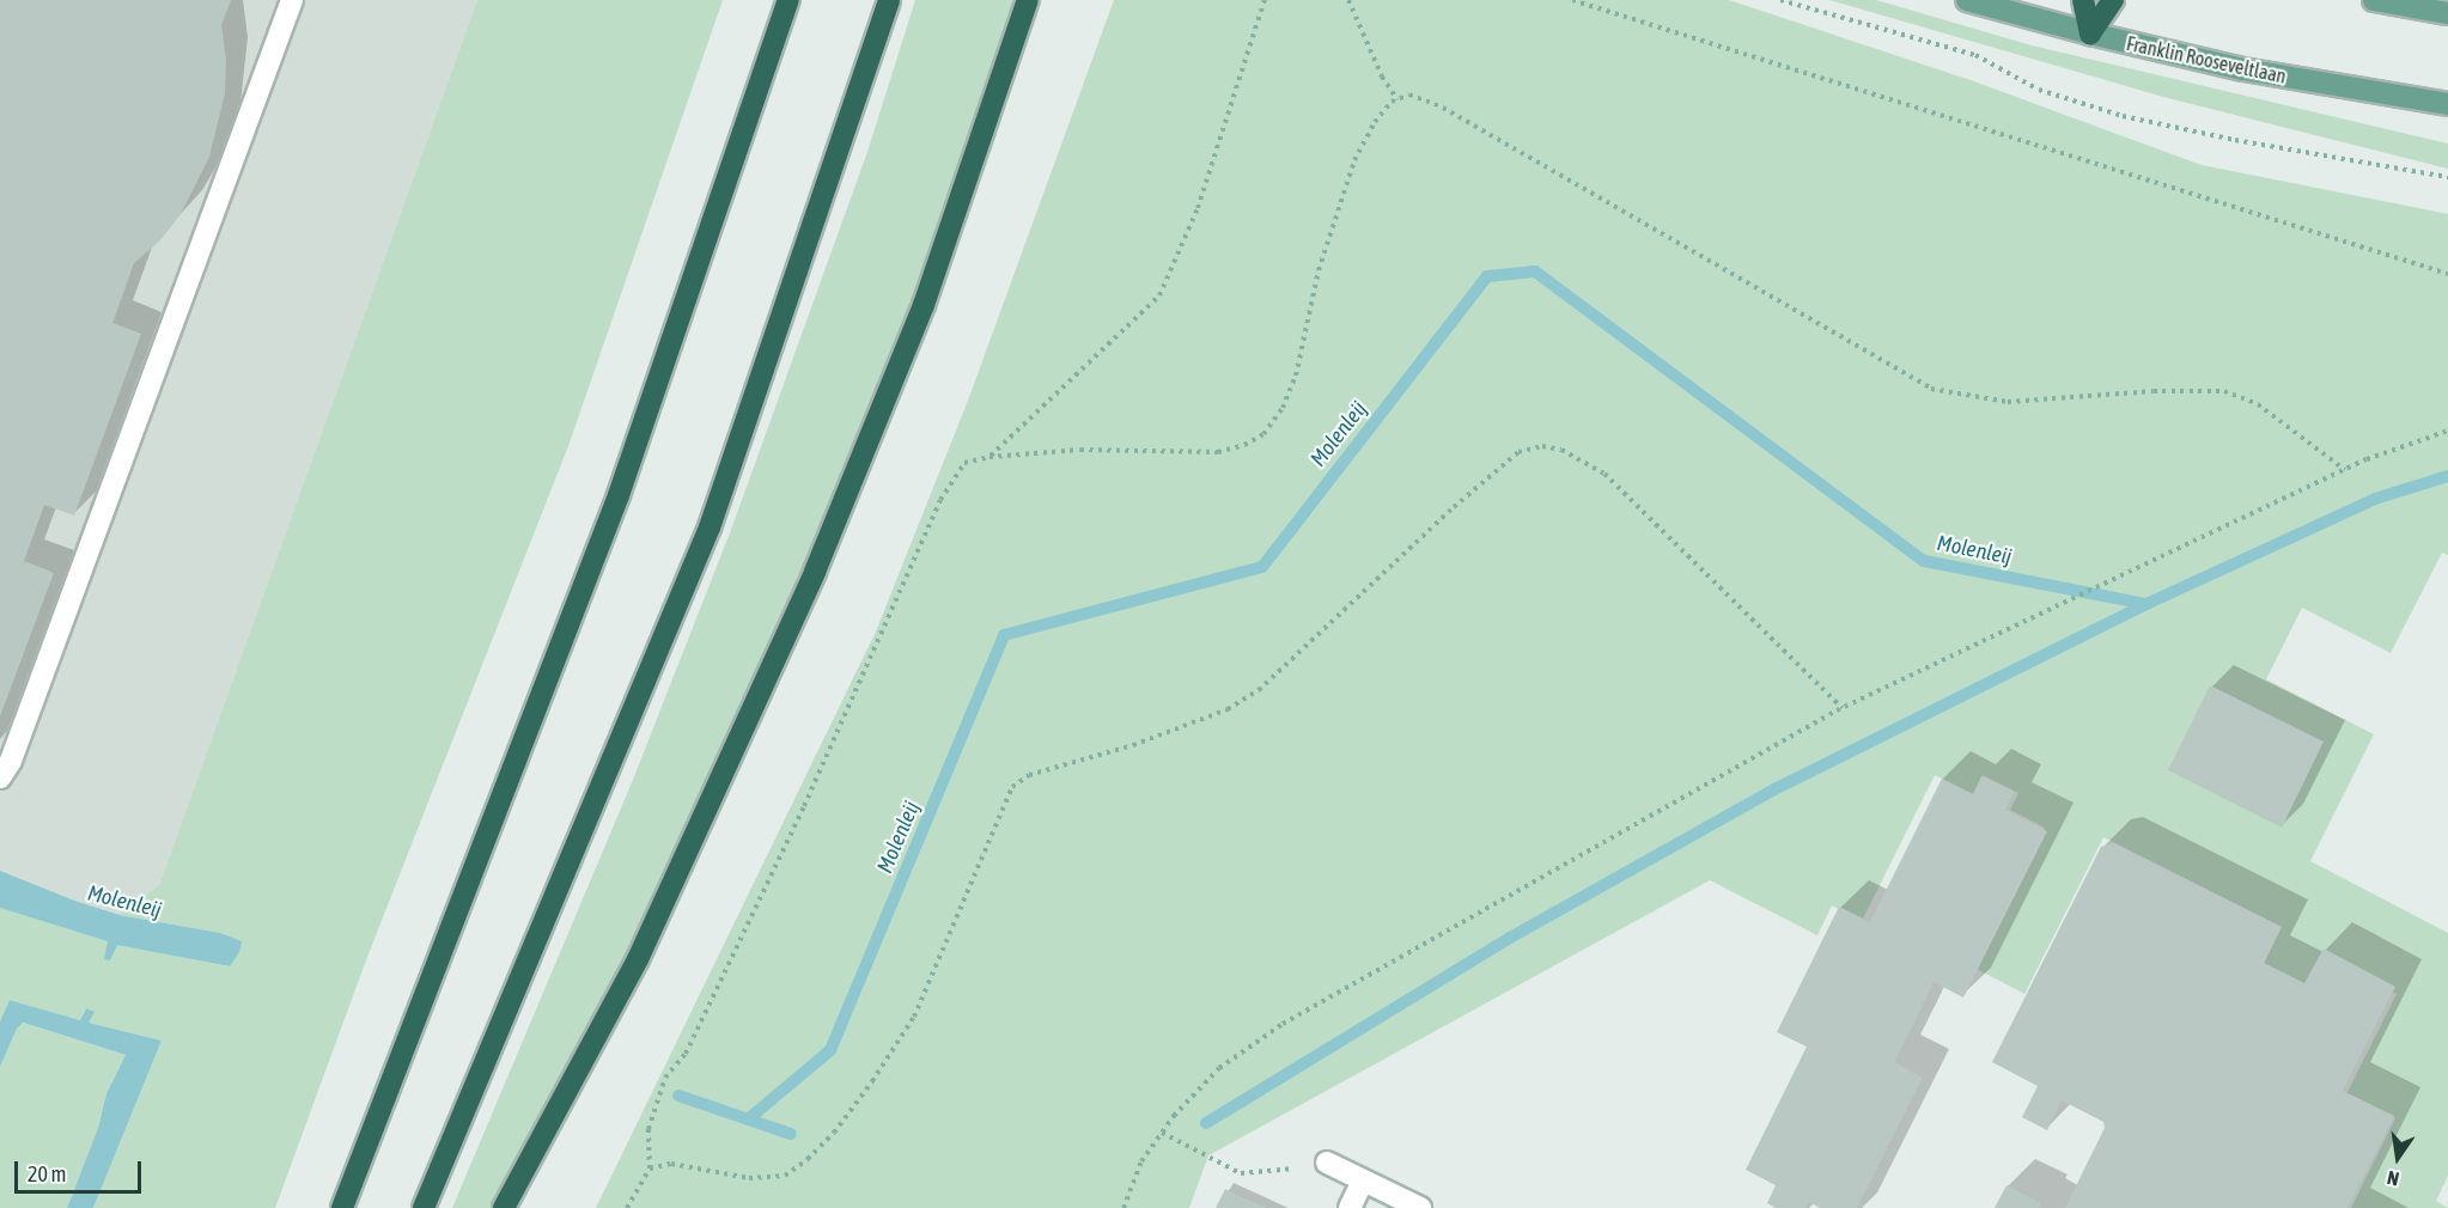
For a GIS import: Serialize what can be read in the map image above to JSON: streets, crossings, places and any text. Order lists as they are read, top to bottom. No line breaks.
{"streets":{"main road":["Franklin Rooseveltlaan"]},"water":["Molenleij"],"scale_bar":"20 m","north":"bottom"}
